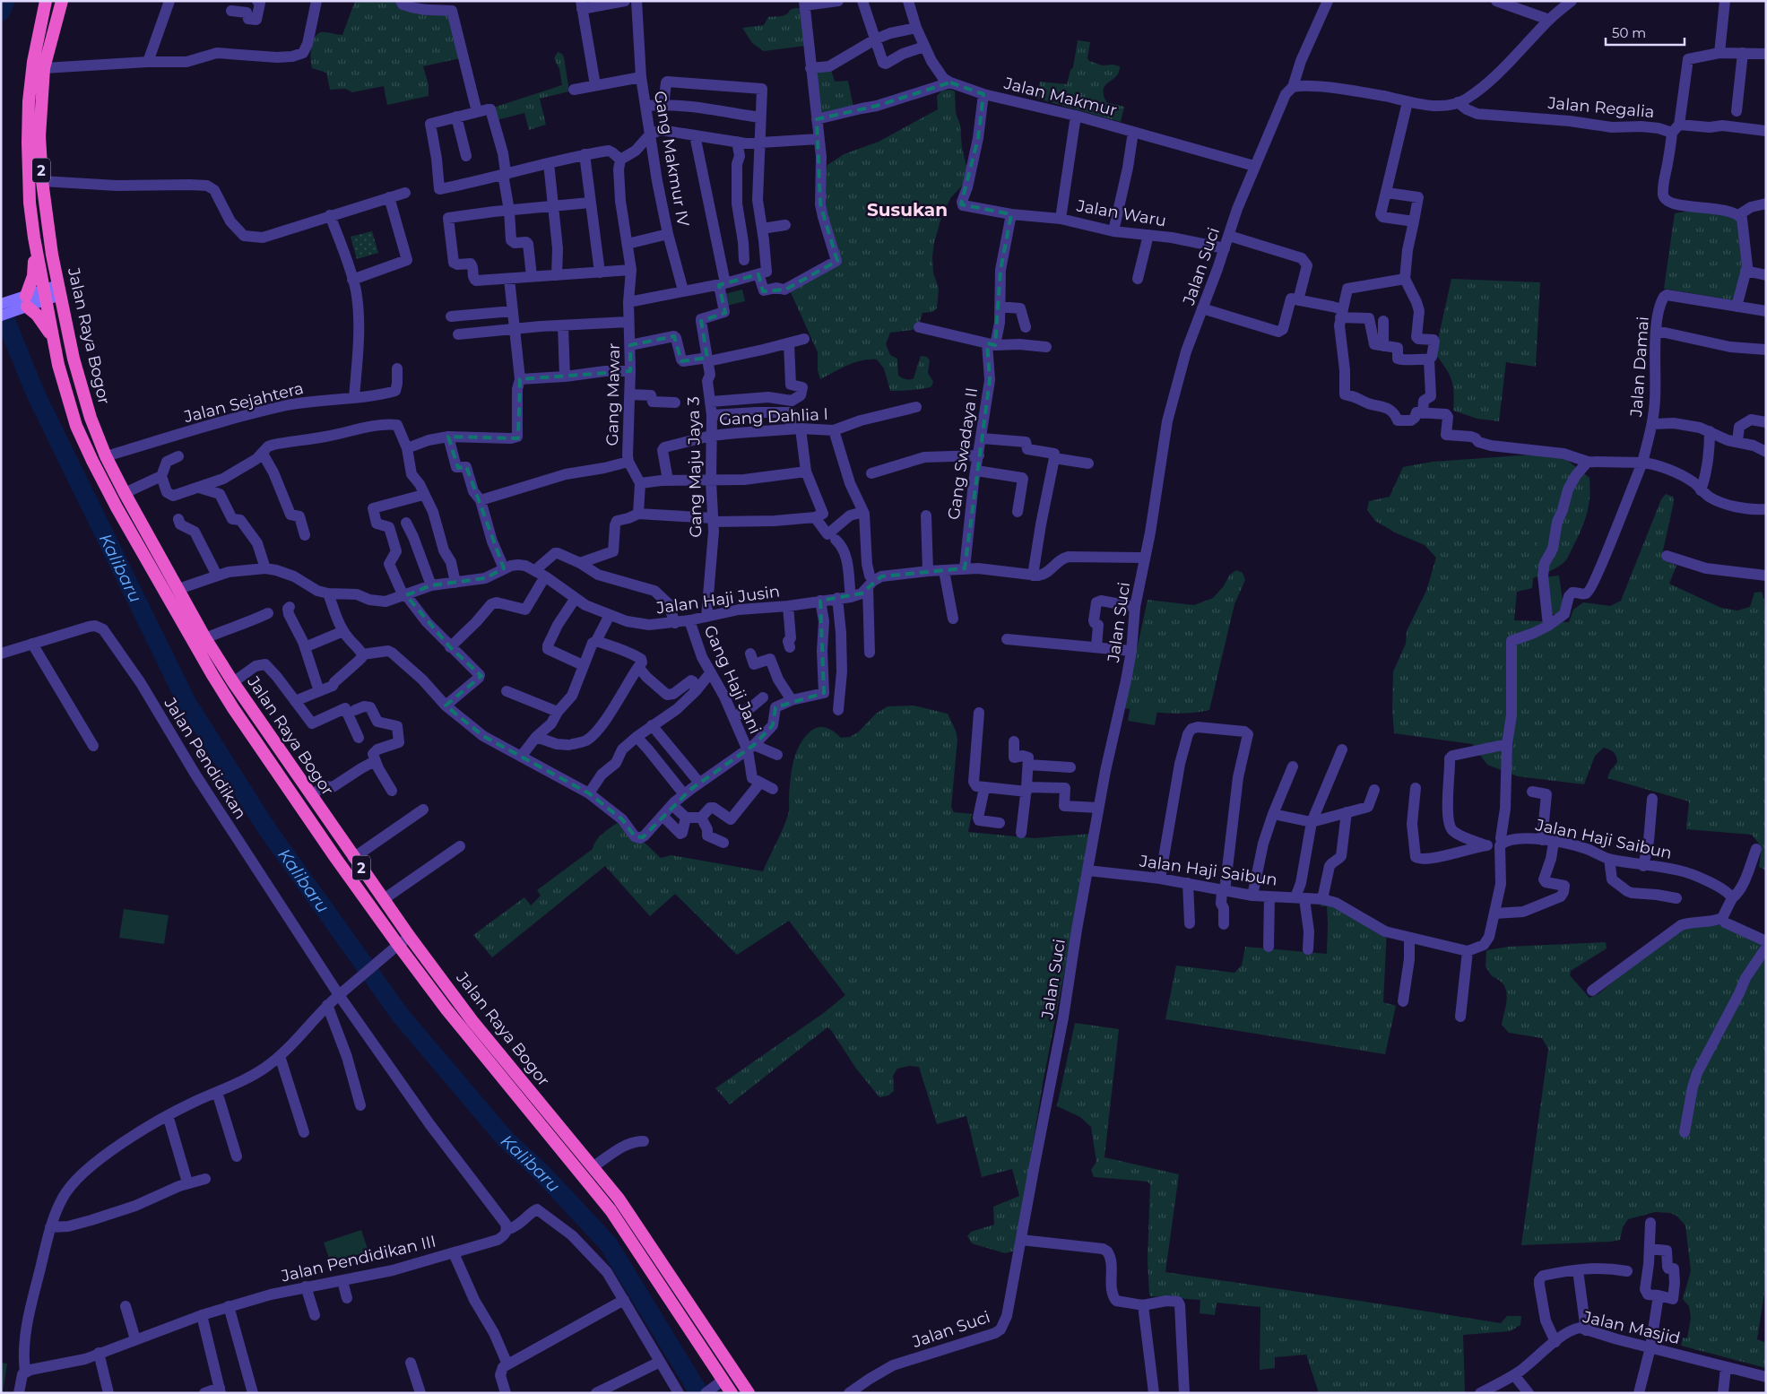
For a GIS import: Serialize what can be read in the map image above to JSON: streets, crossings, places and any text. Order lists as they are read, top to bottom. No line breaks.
{"streets":{"highway":["2","Jalan Raya Bogor"],"street":["Jalan Makmur","Jalan Regalia","Gang Makmur IV","Jalan Waru","Jalan Suci","Jalan Damai","Gang Mawar","Jalan Sejahtera","Gang Dahlia I","Gang Swadaya II","Gang Maju Jaya 3","Jalan Haji Jusin","Gang Haji Jani","Jalan Pendidikan","Jalan Haji Saibun","Jalan Pendidikan III","Jalan Masjid"]},"crossings":[["Jalan Makmur","Jalan Waru"],["Jalan Makmur","Jalan Suci"],["Jalan Waru","Jalan Suci"],["Jalan Waru","Gang Swadaya II"],["Jalan Suci","Jalan Haji Saibun"],["Jalan Raya Bogor","Jalan Sejahtera"],["Jalan Raya Bogor","Jalan Haji Jusin"],["Gang Dahlia I","Gang Maju Jaya 3"],["Gang Swadaya II","Jalan Haji Jusin"],["Gang Maju Jaya 3","Jalan Haji Jusin"],["Jalan Haji Jusin","Gang Haji Jani"]],"districts":["Susukan"],"water":["Kalibaru"],"scale_bar":"50 m"}
